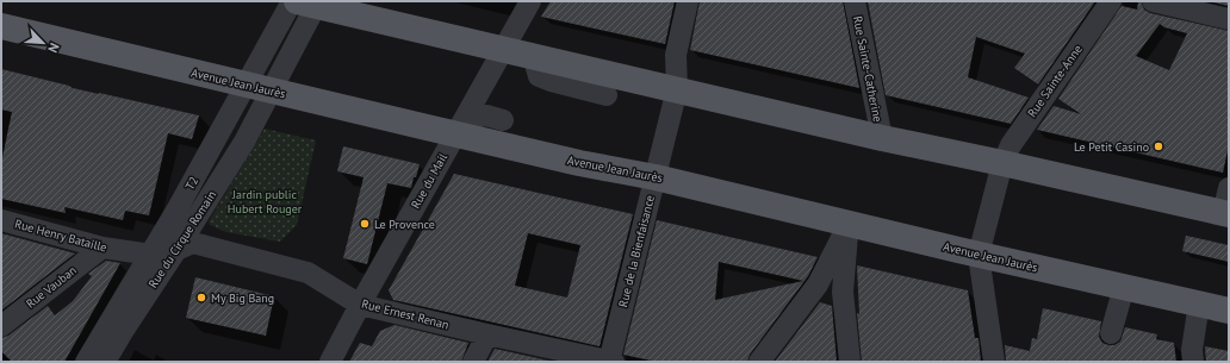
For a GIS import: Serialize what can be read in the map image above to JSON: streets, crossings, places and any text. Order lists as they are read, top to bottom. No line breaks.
{"streets":{"main road":["Avenue Jean Jaurès"],"street":["Rue Sainte-Catherine","Rue Sainte-Anne","Rue du Mail","T2","Rue Henry Bataille","Rue du Cirque Romain","Rue de la Bienfaisance","Rue Vauban","Rue Ernest Renan"]},"crossings":[["Rue Sainte-Anne","Avenue Jean Jaurès"],["Avenue Jean Jaurès","Rue du Mail"],["Avenue Jean Jaurès","T2"],["Avenue Jean Jaurès","Rue du Cirque Romain"],["Avenue Jean Jaurès","Rue de la Bienfaisance"],["Rue du Mail","Rue Ernest Renan"],["T2","Rue Henry Bataille"],["T2","Rue du Cirque Romain"],["Rue Henry Bataille","Rue du Cirque Romain"],["Rue Henry Bataille","Rue Vauban"],["Rue Henry Bataille","Rue Ernest Renan"],["Rue du Cirque Romain","Rue Ernest Renan"],["Rue de la Bienfaisance","Rue Ernest Renan"]],"parks":["Jardin public Hubert Rouger"],"places":["Le Petit Casino","Le Provence","My Big Bang"],"north":"bottom right"}
